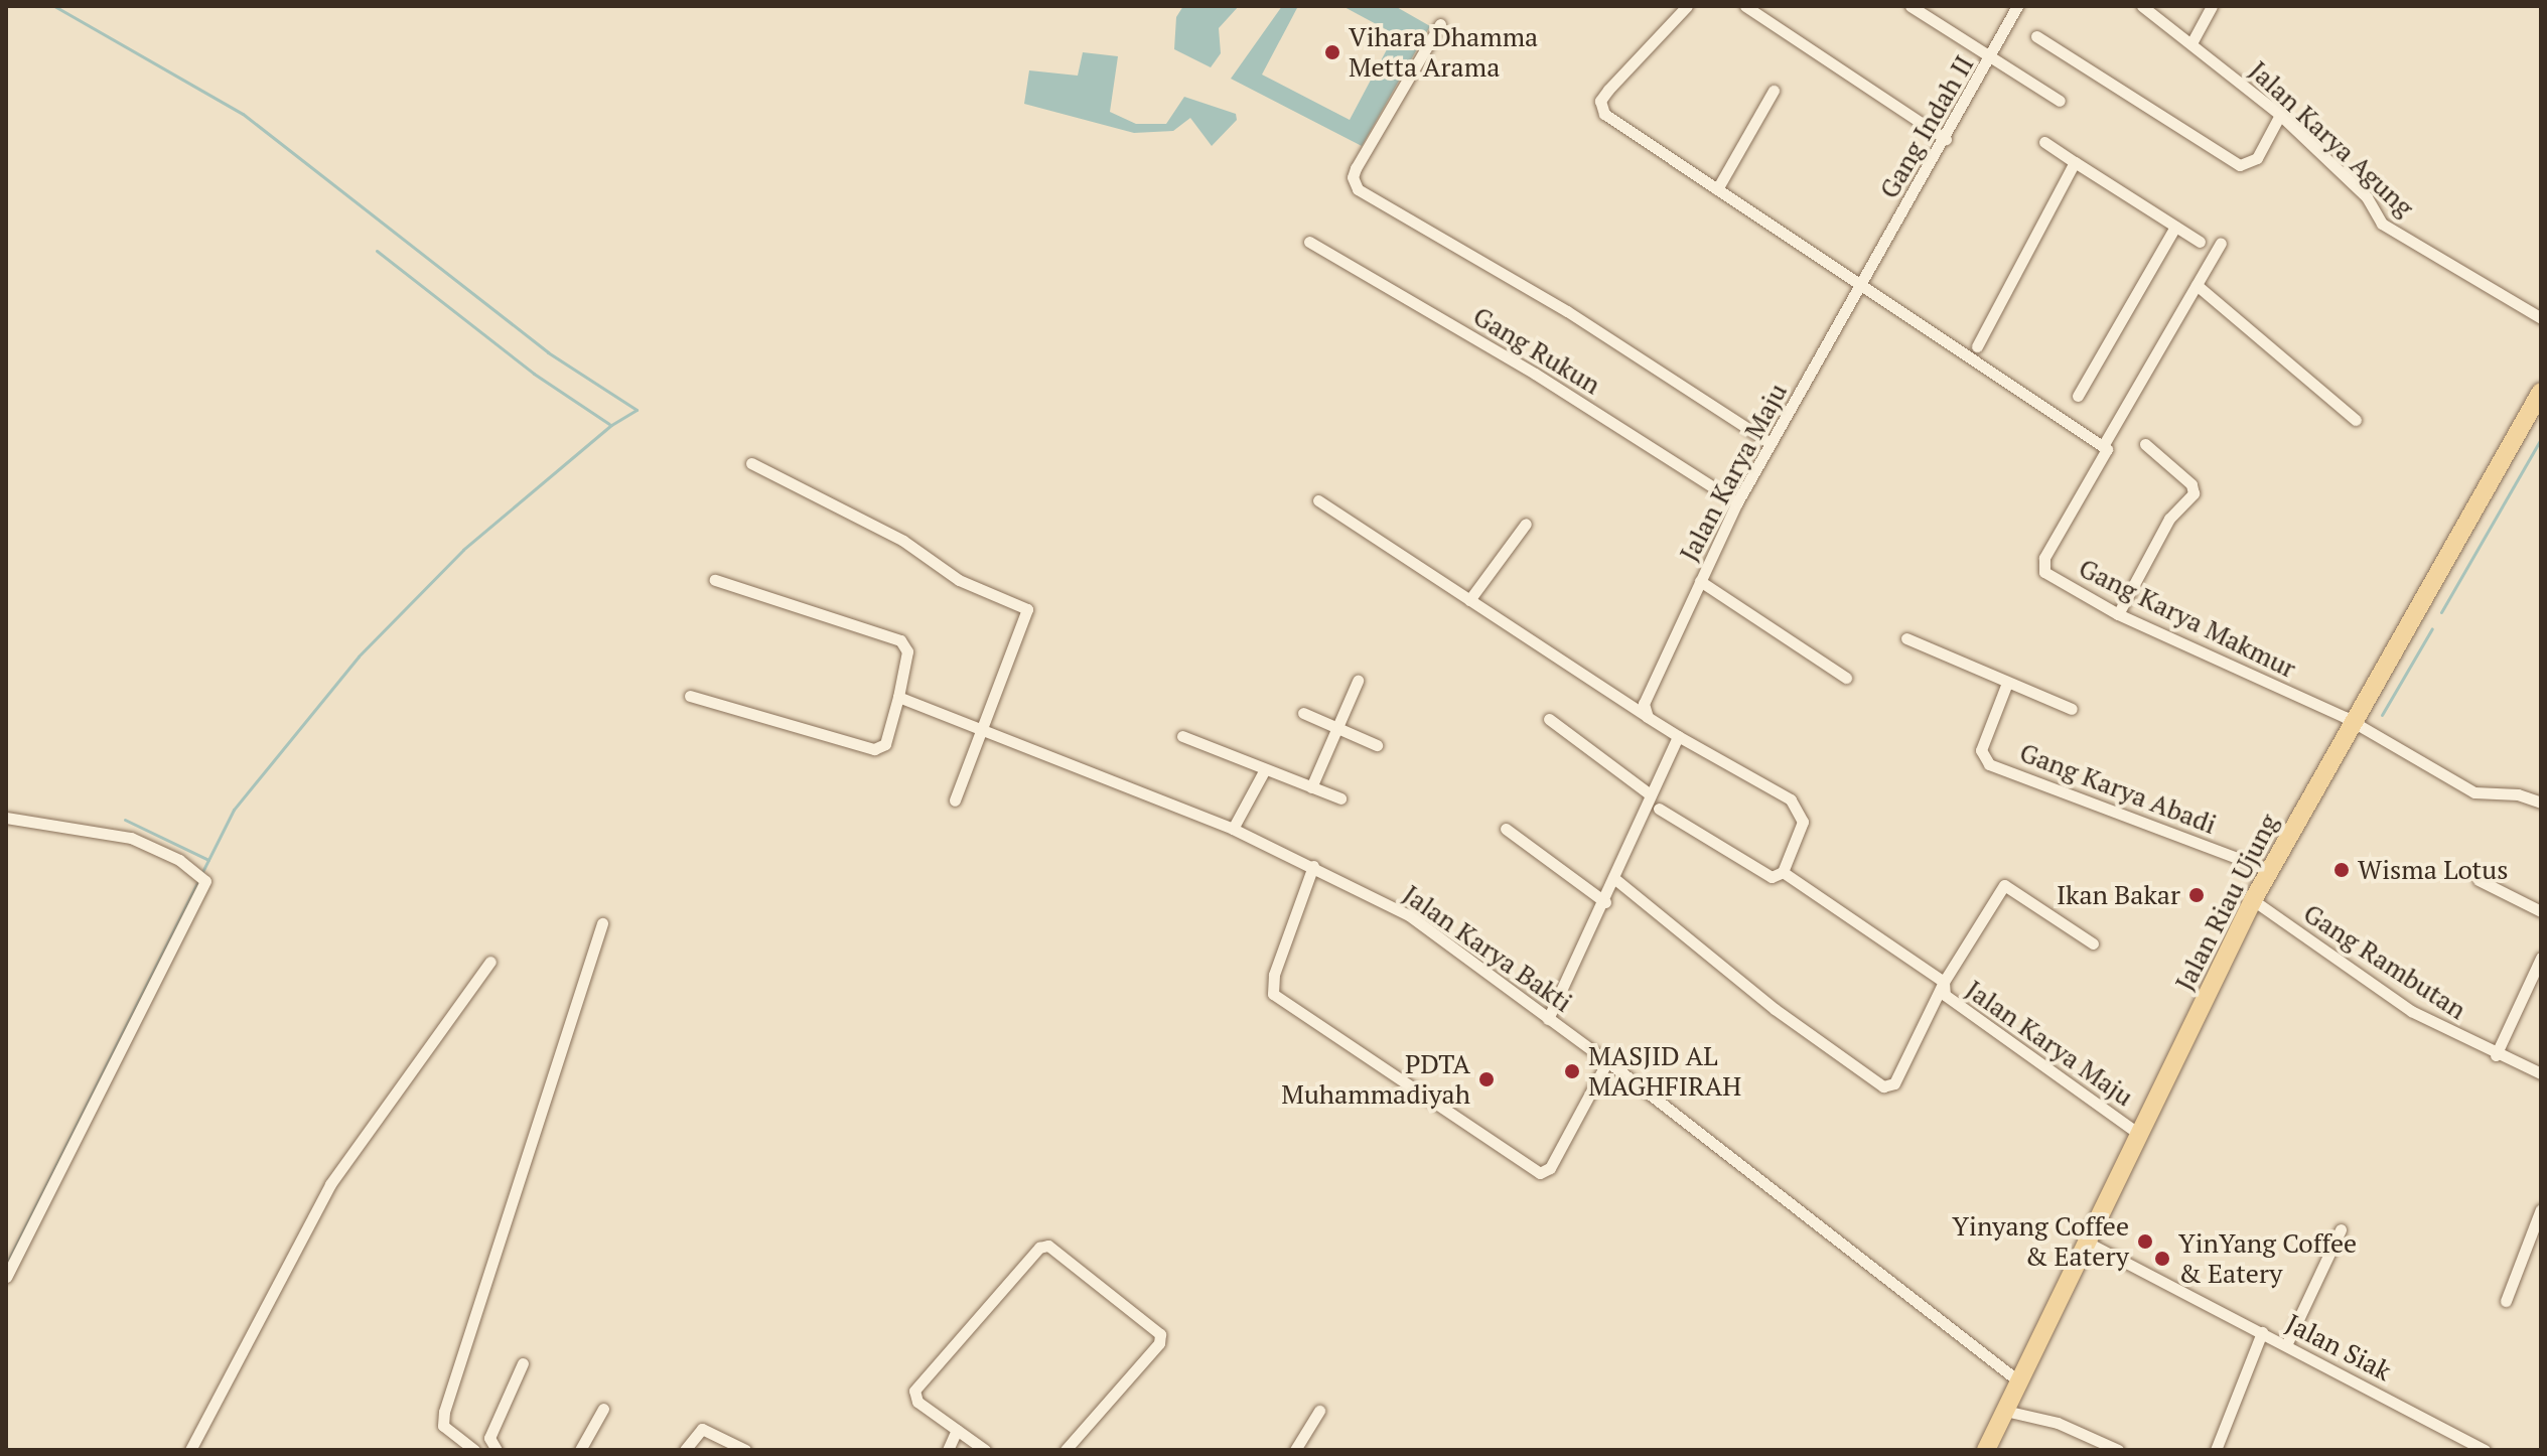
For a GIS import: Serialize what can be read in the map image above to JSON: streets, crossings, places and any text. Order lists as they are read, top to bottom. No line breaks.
{"streets":{"main road":["Jalan Riau Ujung"],"street":["Gang Indah II","Jalan Karya Agung","Gang Rukun","Jalan Karya Maju","Gang Karya Makmur","Gang Karya Abadi","Jalan Karya Bakti","Gang Rambutan","Jalan Siak"]},"crossings":[["Gang Indah II","Jalan Karya Maju"],["Gang Rukun","Jalan Karya Maju"],["Jalan Karya Maju","Jalan Riau Ujung"],["Gang Karya Makmur","Jalan Riau Ujung"],["Gang Karya Abadi","Jalan Riau Ujung"],["Jalan Riau Ujung","Jalan Karya Bakti"],["Jalan Riau Ujung","Gang Rambutan"],["Jalan Riau Ujung","Jalan Siak"]],"places":["Vihara Dhamma Metta Arama","Wisma Lotus","Ikan Bakar","MASJID AL MAGHFIRAH","PDTA Muhammadiyah","Yinyang Coffee & Eatery","YinYang Coffee & Eatery"]}
